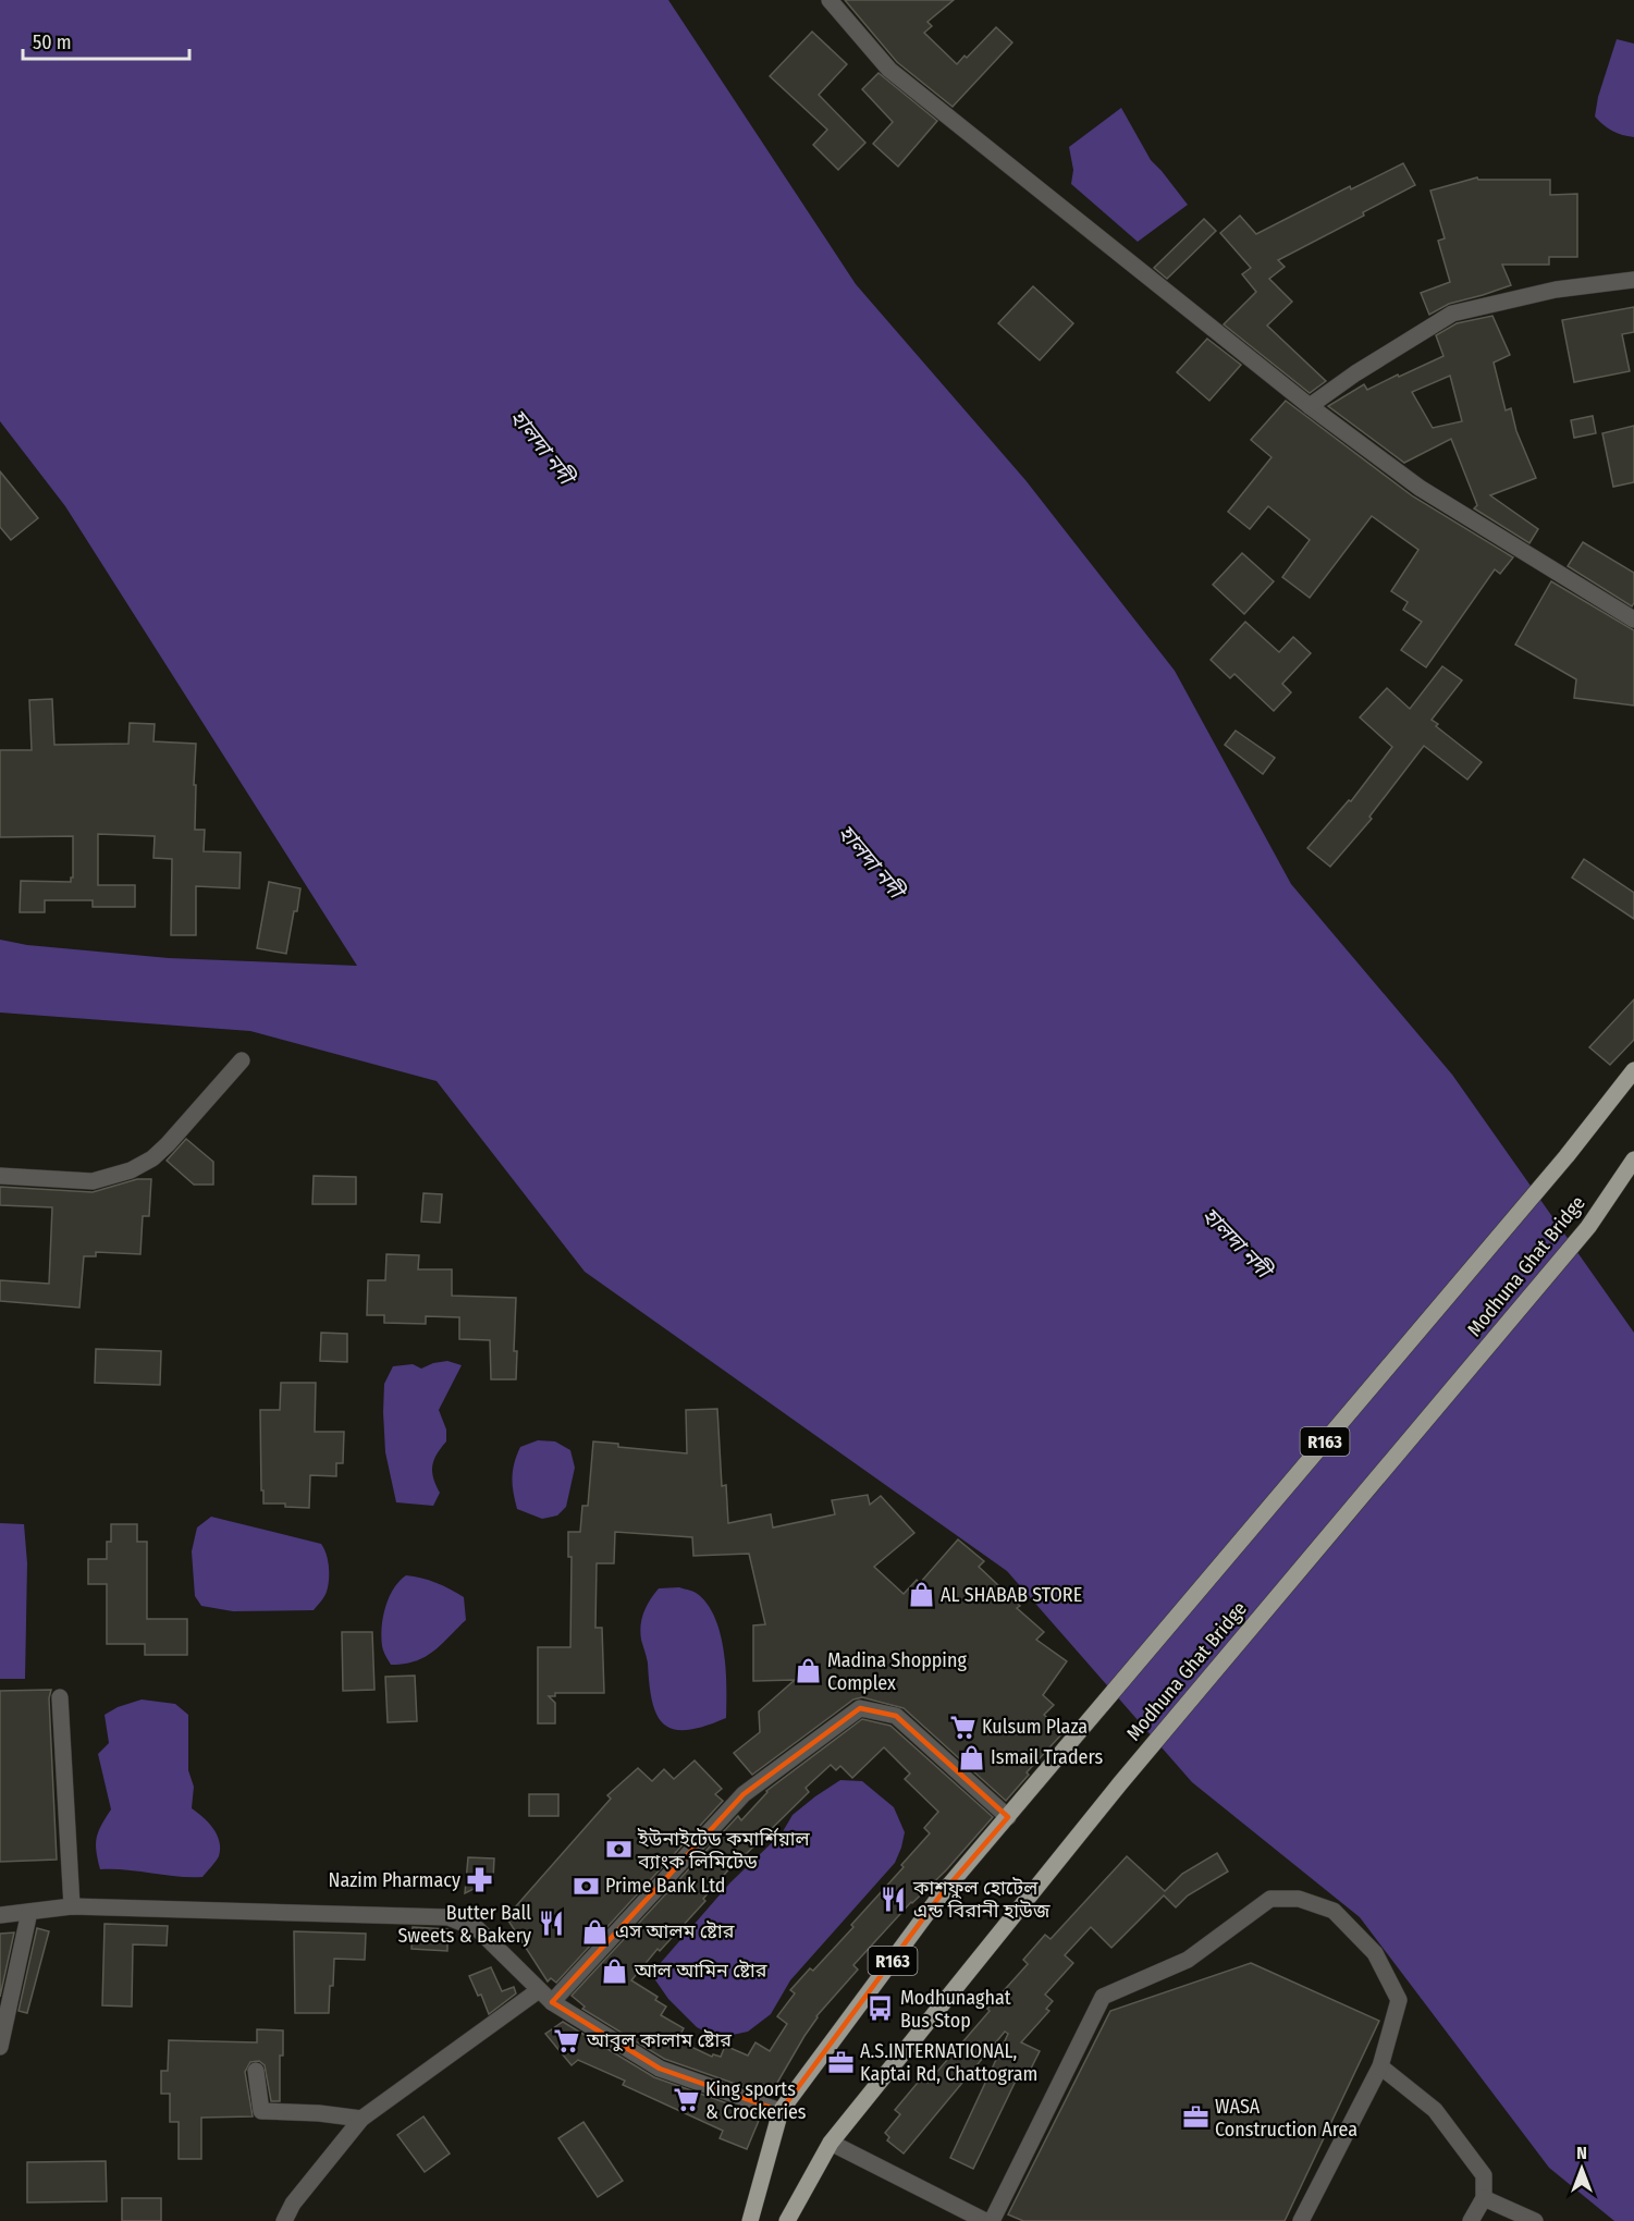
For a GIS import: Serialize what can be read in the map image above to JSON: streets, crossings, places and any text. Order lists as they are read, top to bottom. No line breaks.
{"streets":{"main road":["Modhuna Ghat Bridge","R163"]},"crossings":[["Modhuna Ghat Bridge","R163"]],"water":["হালদা নদী"],"places":{"shop":["AL SHABAB STORE","Madina Shopping Complex","Ismail Traders","এস আলম ষ্টোর","আল আমিন ষ্টোর"],"supermarket":["Kulsum Plaza","আবুল কালাম ষ্টোর","King sports & Crockeries"],"bank":["ইউনাইটেড কমার্শিয়াল ব্যাংক লিমিটেড","Prime Bank Ltd"],"pharmacy":["Nazim Pharmacy"],"restaurant":["কাশফুল হোটেল এন্ড বিরানী হাউজ","Butter Ball Sweets & Bakery"],"bus stop":["Modhunaghat Bus Stop"],"office":["A.S.INTERNATIONAL, Kaptai Rd, Chattogram","WASA Construction Area"]},"scale_bar":"50 m","north":"top"}
